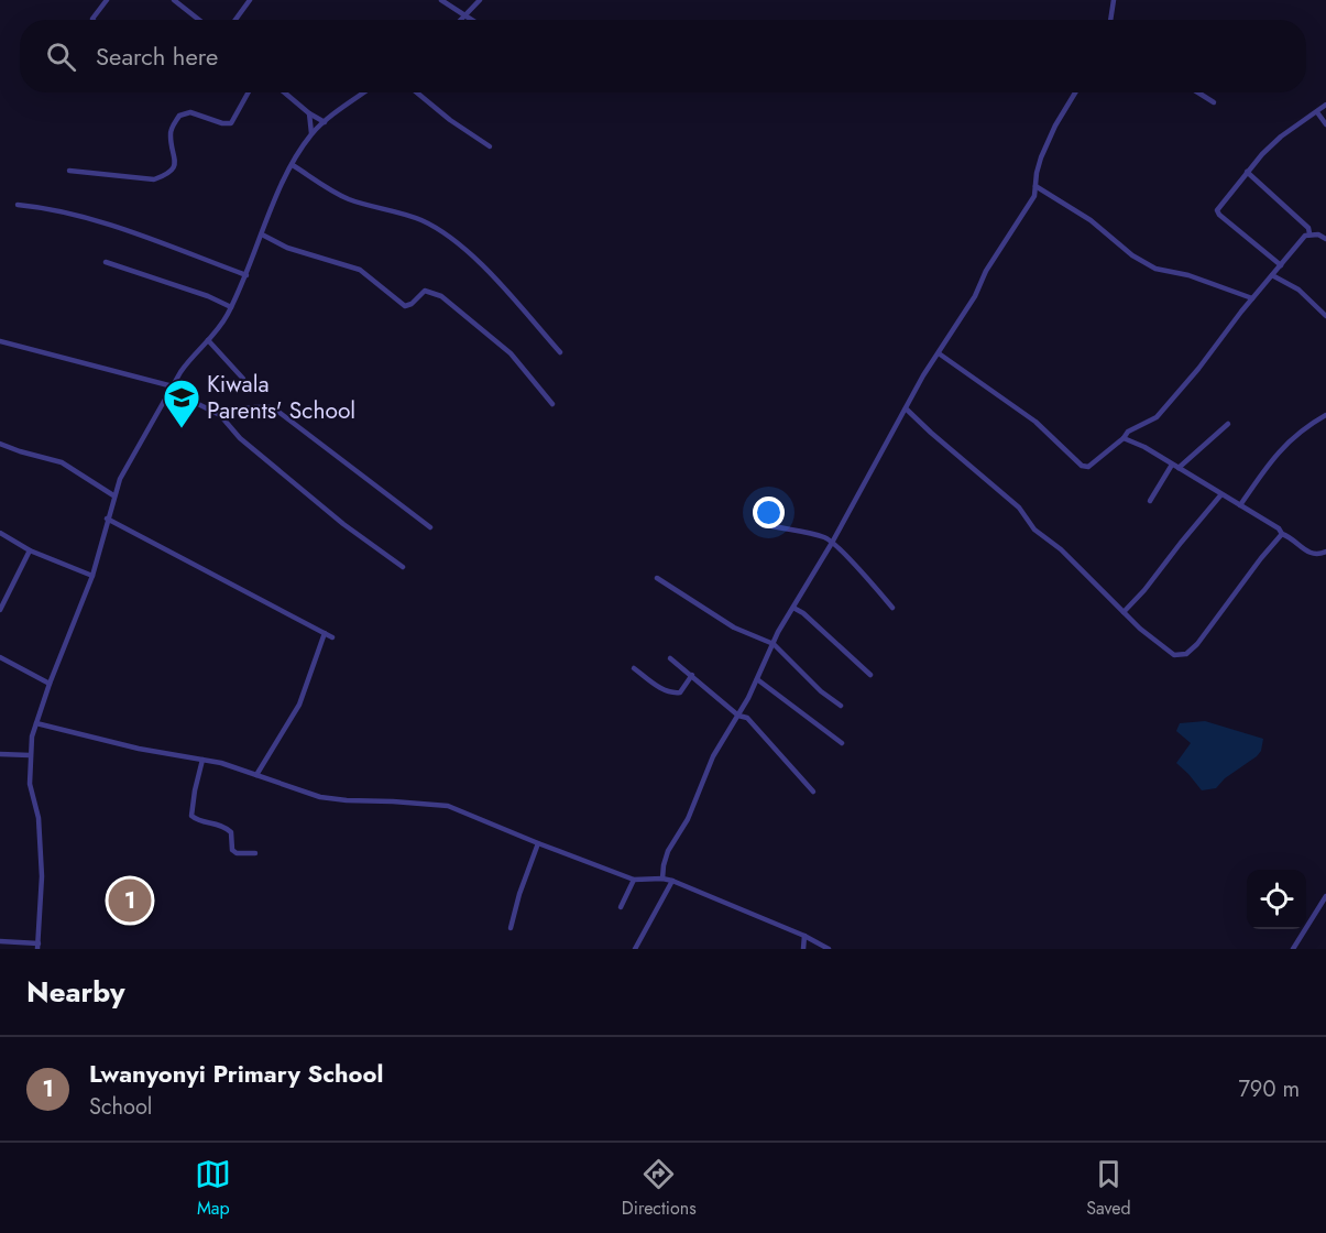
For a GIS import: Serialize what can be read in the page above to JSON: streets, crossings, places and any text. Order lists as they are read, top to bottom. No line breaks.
{"places":{"school or university":["Kiwala Parents' School"]},"page":{"search":"Search here","pins":"1","heading":"Nearby","list":[{"mark":"1","name":"Lwanyonyi Primary School","note":"School","value":"790 m"}],"nav":["Map","Directions","Saved"]}}
